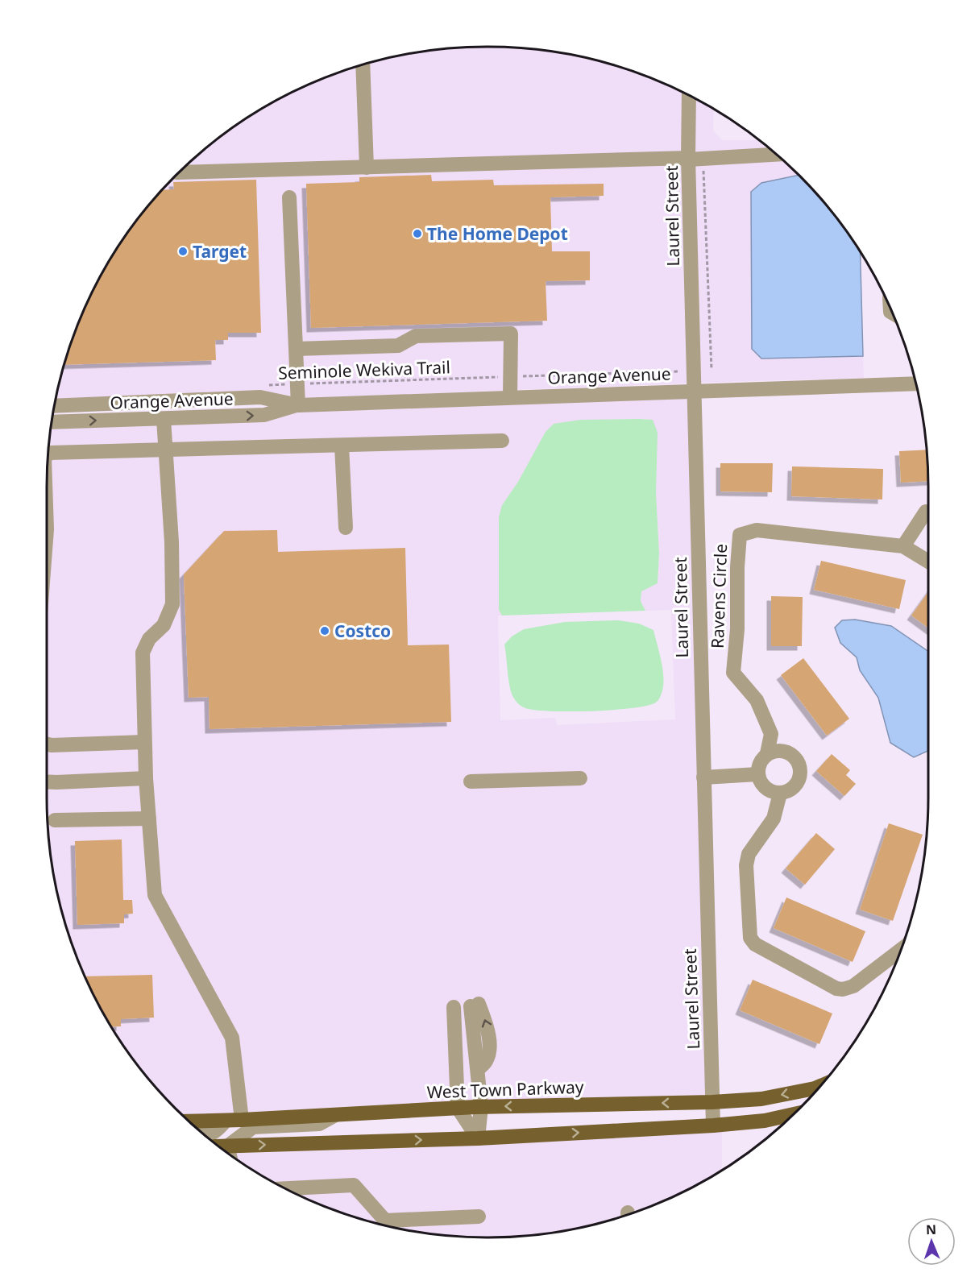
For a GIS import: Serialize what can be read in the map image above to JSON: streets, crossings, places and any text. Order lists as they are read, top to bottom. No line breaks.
{"streets":{"main road":["West Town Parkway"],"street":["Laurel Street","Orange Avenue","Ravens Circle"],"path":["Seminole Wekiva Trail"]},"crossings":[["Laurel Street","Orange Avenue"],["Laurel Street","West Town Parkway"]],"places":["The Home Depot","Target","Costco"],"north":"top"}
